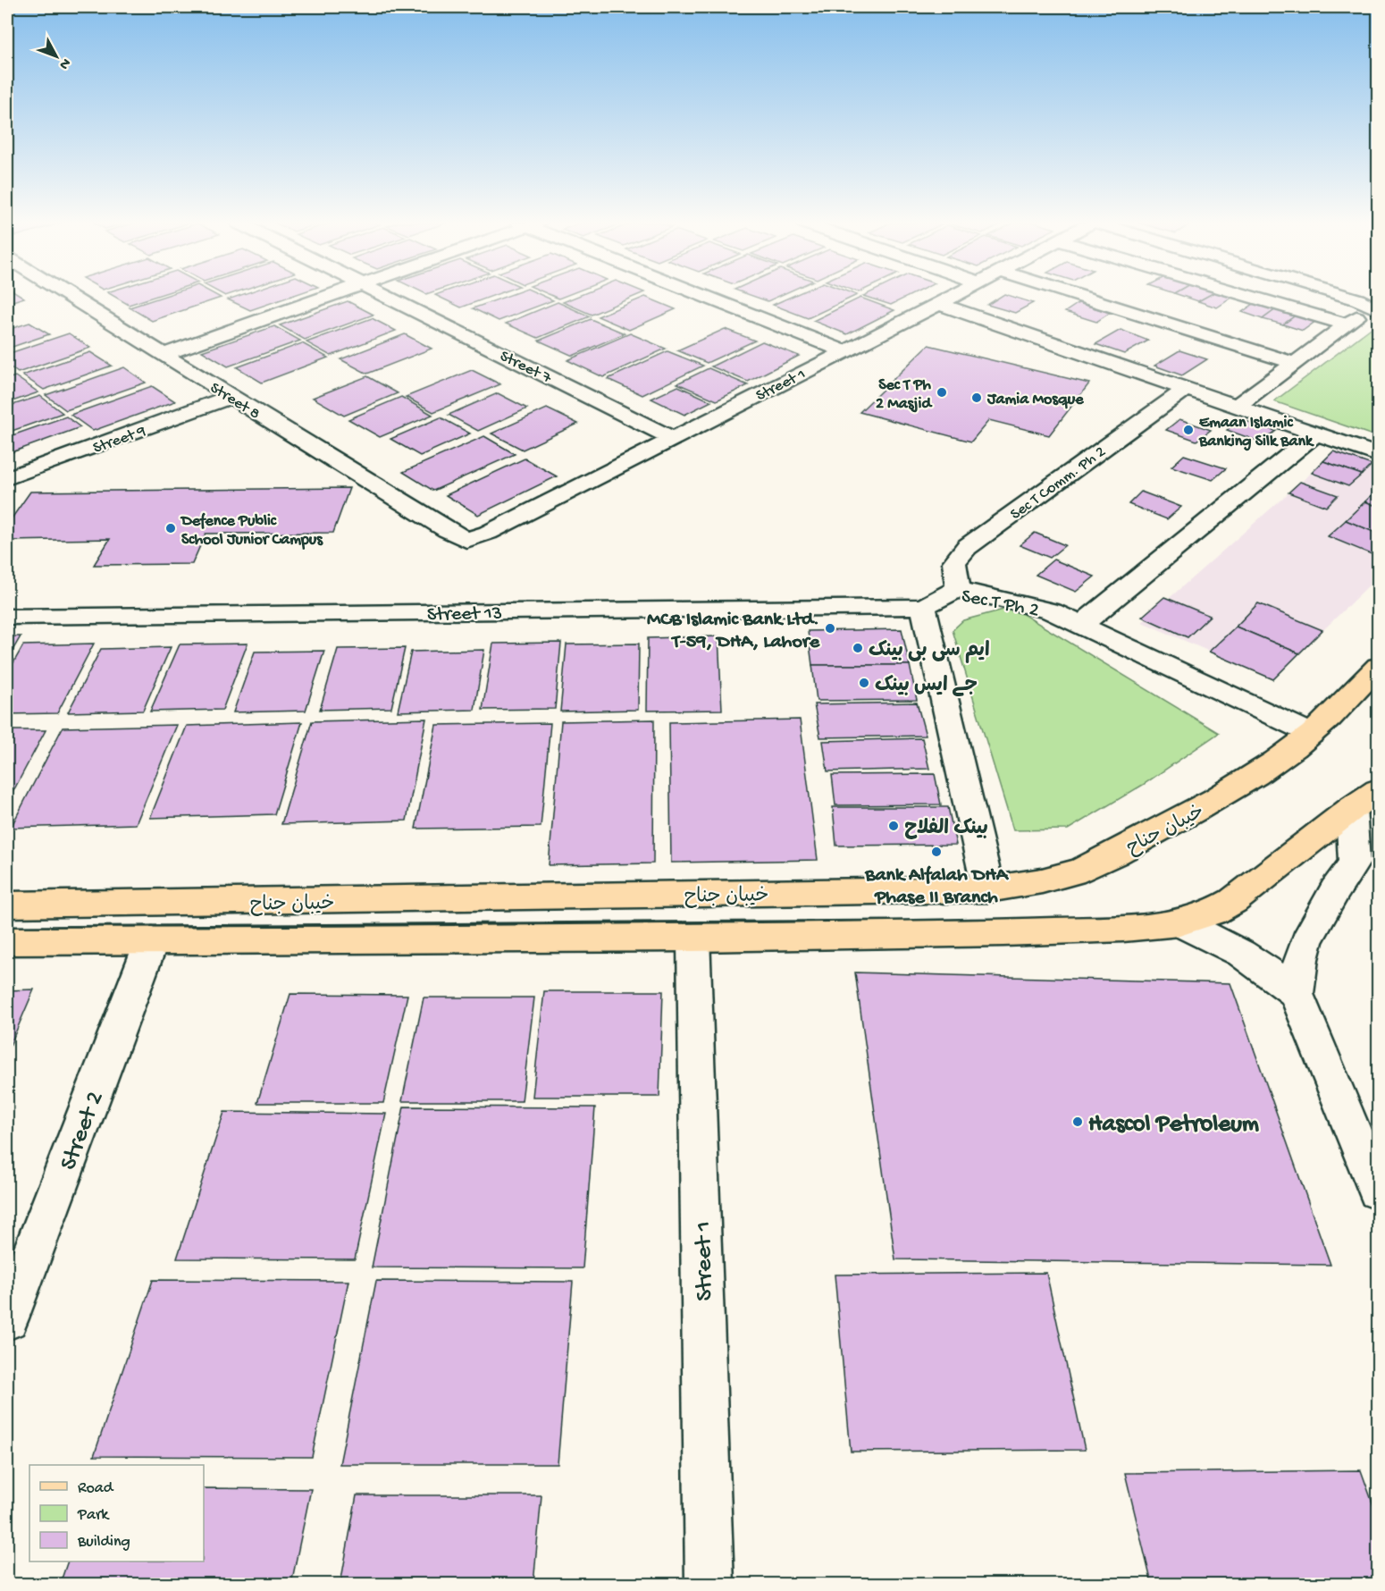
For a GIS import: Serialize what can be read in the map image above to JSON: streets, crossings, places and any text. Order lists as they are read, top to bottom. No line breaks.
{"streets":{"main road":["خیبان جناح"],"street":["Street 7","Street 1","Street 8","Street 9","Sec T Comm. Ph 2","Sec T Ph 2","Street 13","Street 2"]},"crossings":[["Street 7","Street 1"],["Street 1","Street 8"],["Street 1","خیبان جناح"],["Street 8","Street 9"],["Sec T Comm. Ph 2","Sec T Ph 2"],["Sec T Ph 2","Street 13"],["Sec T Ph 2","خیبان جناح"],["خیبان جناح","Street 2"]],"places":["Sec T Ph 2 Masjid","Jamia Mosque","Emaan Islamic Banking Silk Bank","Defence Public School Junior Campus","MCB Islamic Bank Ltd. T-59, DHA, Lahore","ایم سی بی بینک","جے ایس بینک","بینک الفلاح","Bank Alfalah DHA Phase II Branch","Hascol Petroleum"],"legend":["Road","Park","Building"],"north":"bottom right"}
